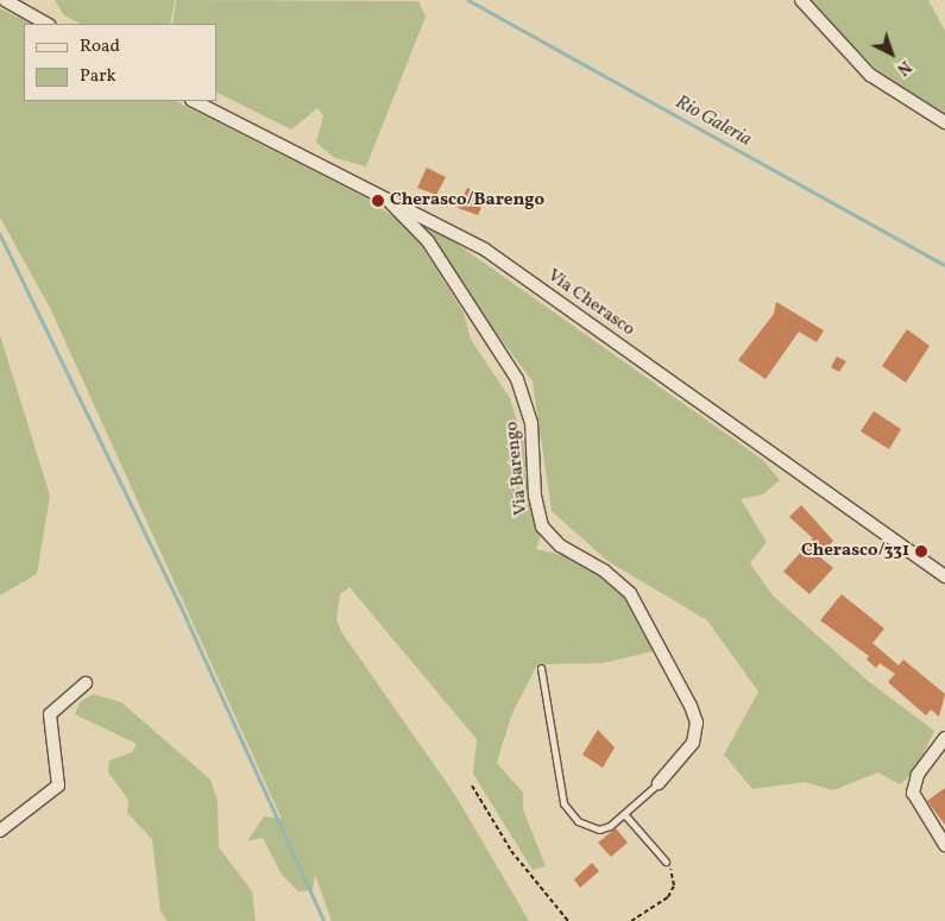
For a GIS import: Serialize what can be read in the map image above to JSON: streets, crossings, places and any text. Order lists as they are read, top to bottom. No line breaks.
{"streets":{"street":["Via Cherasco","Via Barengo"]},"crossings":[["Via Cherasco","Via Barengo"]],"water":["Rio Galeria"],"places":["Cherasco/Barengo","Cherasco/331"],"legend":["Road","Park"],"north":"bottom right"}
